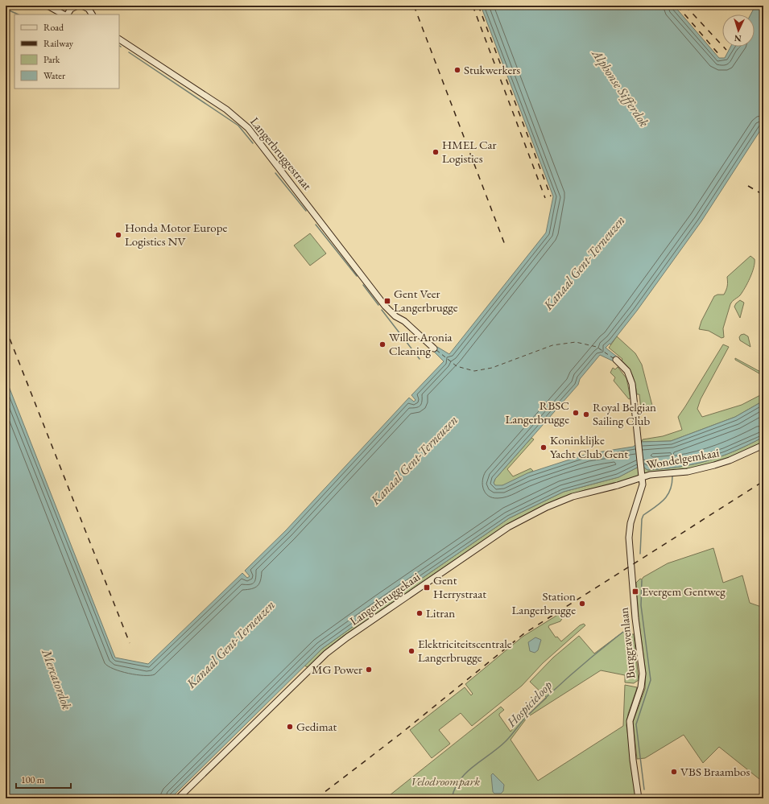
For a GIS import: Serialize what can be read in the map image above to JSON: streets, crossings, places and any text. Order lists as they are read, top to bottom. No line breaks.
{"streets":{"main road":["Langerbruggestraat","Wondelgemkaai","Langerbruggekaai","Burggravenlaan"]},"crossings":[["Wondelgemkaai","Langerbruggekaai"],["Wondelgemkaai","Burggravenlaan"],["Langerbruggekaai","Burggravenlaan"]],"water":["Alphonse Sifferdok","Kanaal Gent-Terneuzen","Mercatordok","Hospicieloop"],"parks":["Velodroompark"],"places":{"other":["Stukwerkers","HMEL Car Logistics","Honda Motor Europe Logistics NV","Willer Aronia Cleaning","RBSC Langerbrugge","Royal Belgian Sailing Club","Koninklijke Yacht Club Gent","Station Langerbrugge","Litran","Elektriciteitscentrale Langerbrugge","MG Power","Gedimat","VBS Braambos"],"transit":["Gent Veer Langerbrugge","Gent Herrystraat","Evergem Gentweg"]},"legend":["Road","Railway","Park","Water"],"scale_bar":"100 m","north":"bottom"}
